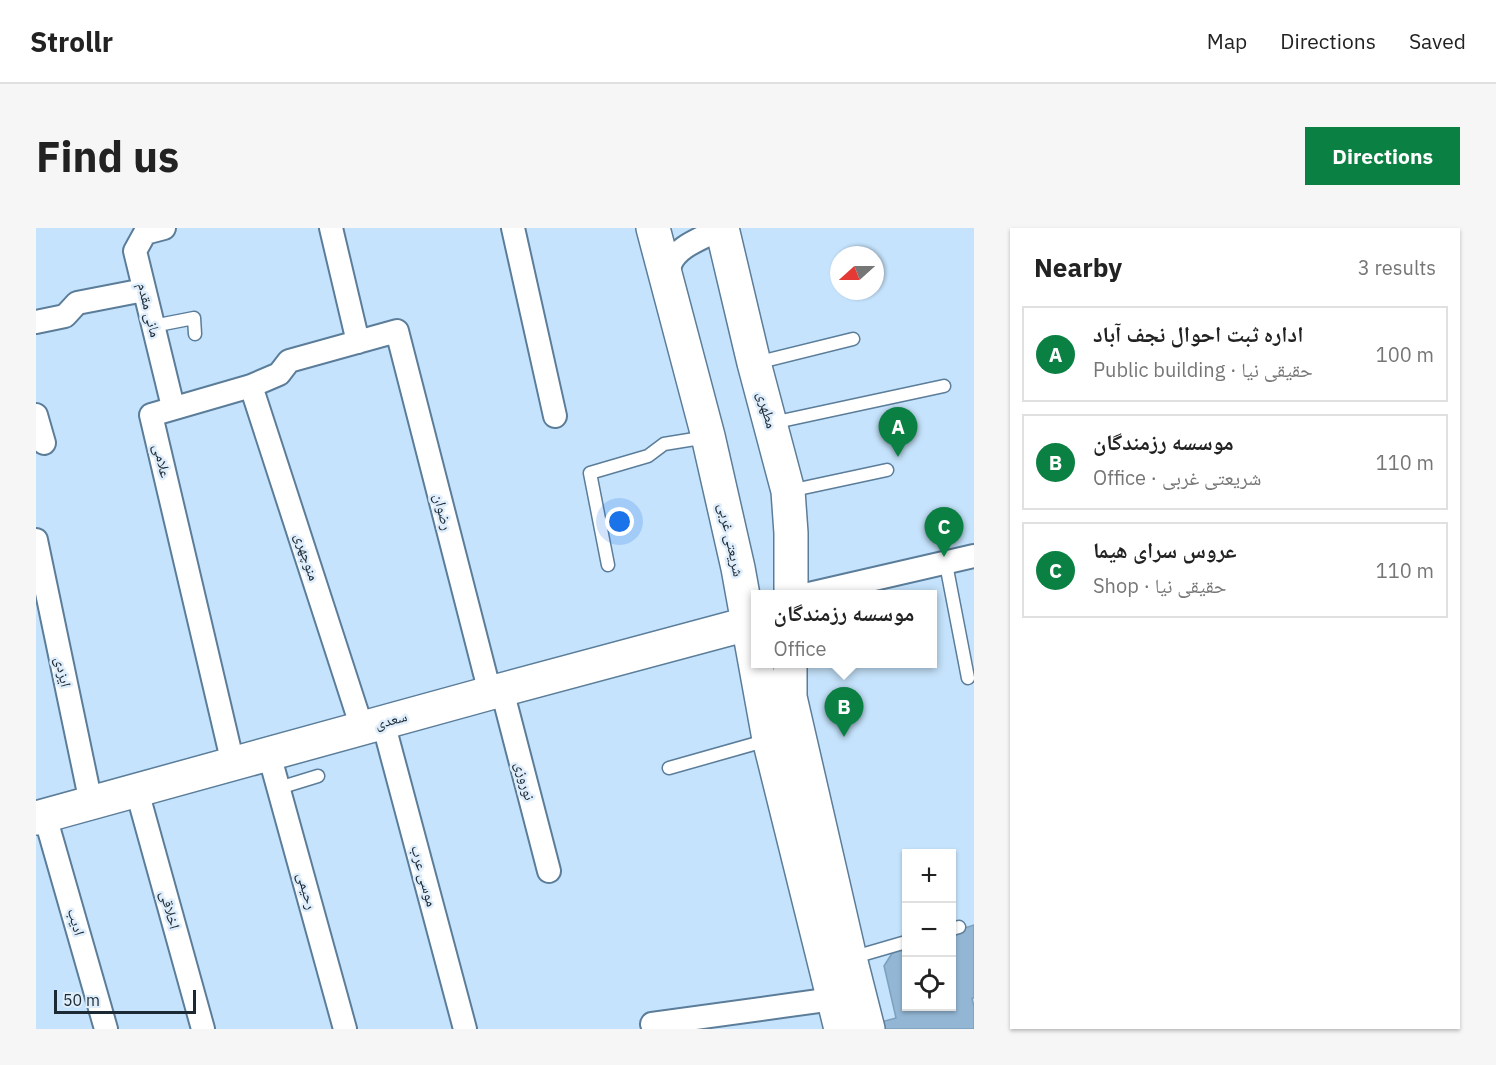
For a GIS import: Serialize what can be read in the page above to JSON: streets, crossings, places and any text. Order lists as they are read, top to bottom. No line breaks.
{"streets":{"main road":["مطهری","شریعتی غربی","سعدی"],"street":["مانی مقدم","علامی","رضوان","منوچهری","ایزدی","نوروزی","موسی عرب","رحیمی","اخلاقی","ادیب"]},"crossings":[["مانی مقدم","علامی"],["علامی","رضوان"],["علامی","منوچهری"],["علامی","سعدی"],["رضوان","سعدی"],["رضوان","نوروزی"],["شریعتی غربی","سعدی"],["منوچهری","سعدی"],["منوچهری","موسی عرب"],["ایزدی","سعدی"],["سعدی","نوروزی"],["سعدی","موسی عرب"],["سعدی","رحیمی"],["سعدی","اخلاقی"],["سعدی","ادیب"]],"scale_bar":"50 m","north":"left","page":{"header":"Strollr","nav":["Map","Directions","Saved"],"buttons":"Directions","title":"Find us","heading":["Nearby","3 results"],"list":[{"mark":"A","name":"اداره ثبت احوال نجف آباد","note":"Public building · حقیقی نیا","value":"100 m"},{"mark":"B","name":"موسسه رزمندگان","note":"Office · شریعتی غربی","value":"110 m"},{"mark":"C","name":"عروس سرای هیما","note":"Shop · حقیقی نیا","value":"110 m"}],"pins":["A","C","B"],"popup":["موسسه رزمندگان","Office"],"map_buttons":["+","−"],"scale":"50 m"}}
